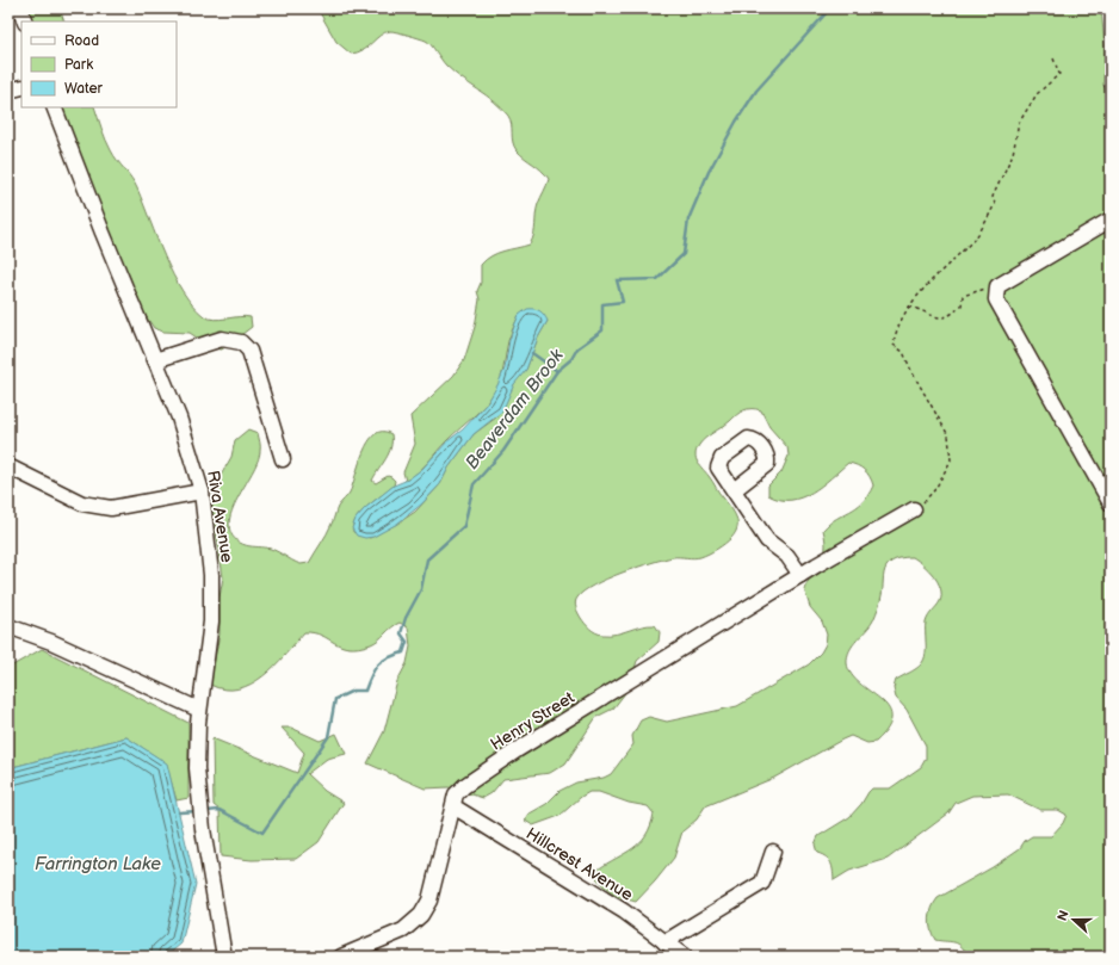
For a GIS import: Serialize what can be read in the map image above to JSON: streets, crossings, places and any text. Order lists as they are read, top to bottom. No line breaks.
{"streets":{"street":["Riva Avenue","Henry Street","Hillcrest Avenue"]},"crossings":[["Henry Street","Hillcrest Avenue"]],"water":["Beaverdam Brook","Farrington Lake"],"legend":["Road","Park","Water"],"north":"left"}
